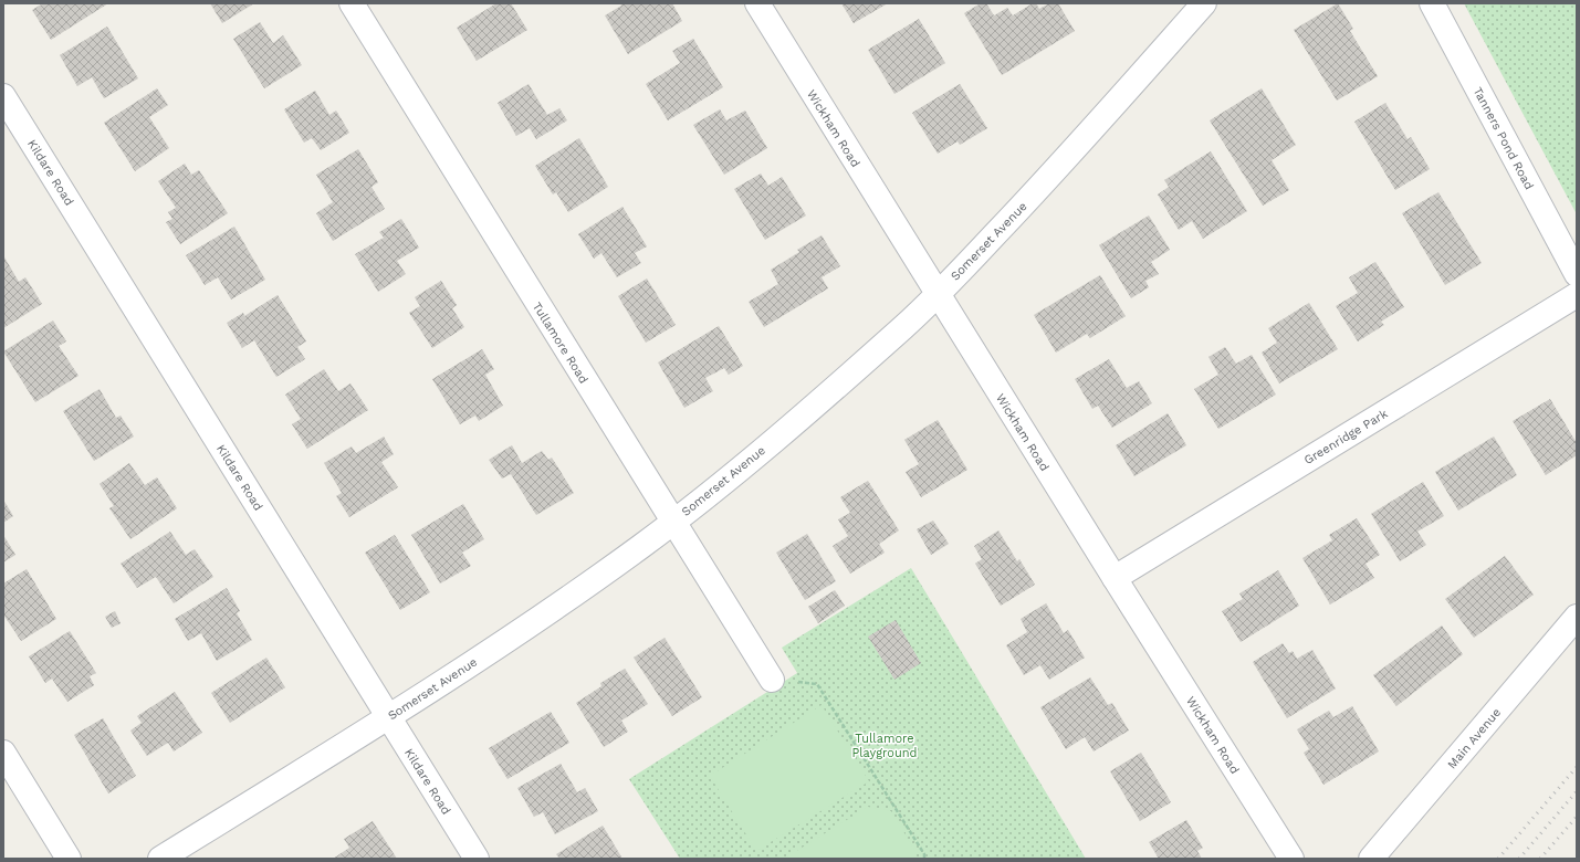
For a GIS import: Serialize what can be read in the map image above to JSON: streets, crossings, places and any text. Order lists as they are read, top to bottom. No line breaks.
{"streets":{"street":["Wickham Road","Tanners Pond Road","Kildare Road","Somerset Avenue","Tullamore Road","Greenridge Park","Main Avenue"]},"crossings":[["Wickham Road","Somerset Avenue"],["Wickham Road","Greenridge Park"],["Kildare Road","Somerset Avenue"],["Somerset Avenue","Tullamore Road"]],"parks":["Tullamore Playground"]}
